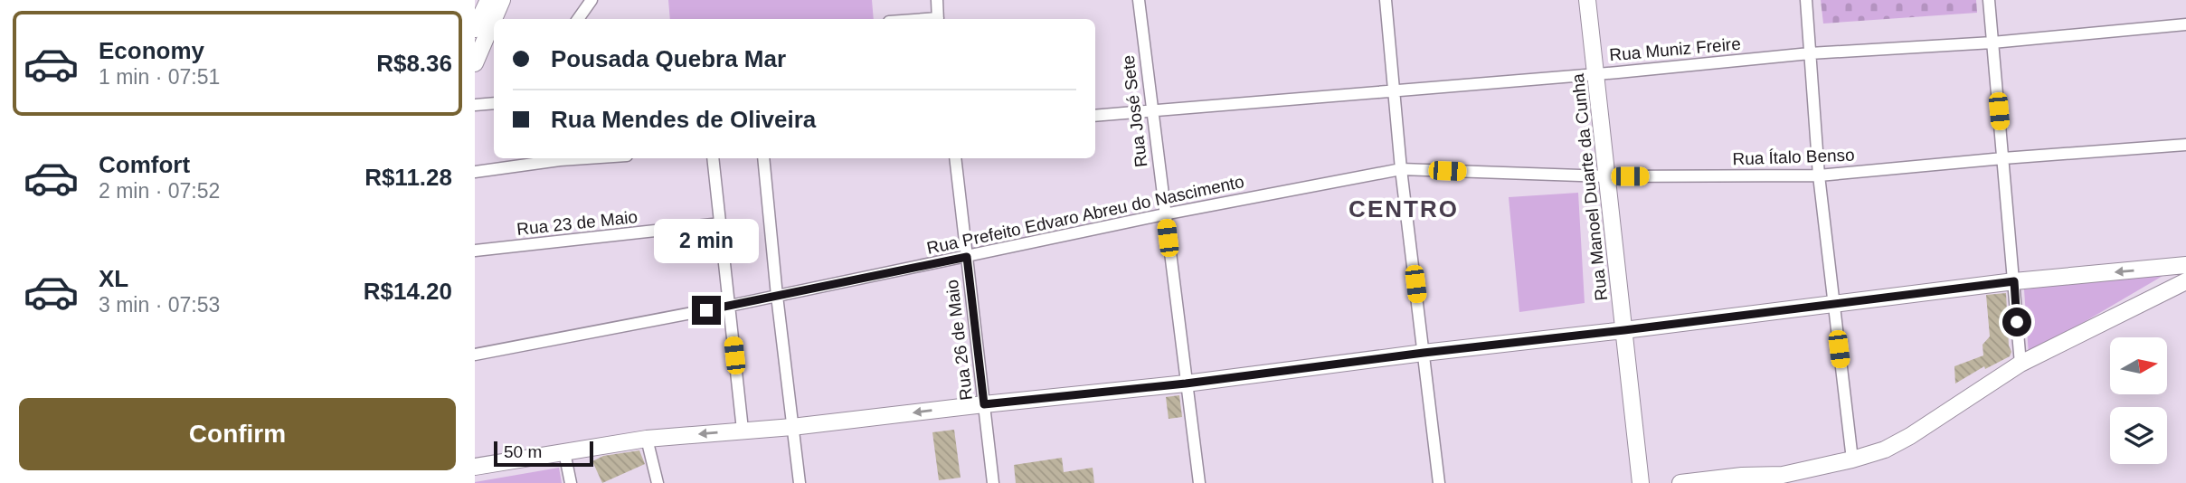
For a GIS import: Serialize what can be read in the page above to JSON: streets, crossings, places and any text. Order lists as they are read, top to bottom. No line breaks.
{"streets":{"street":["Rua Muniz Freire","Rua José Sete","Rua Ítalo Benso","Rua Manoel Duarte da Cunha","Rua Prefeito Edvaro Abreu do Nascimento","Rua 23 de Maio","Rua 26 de Maio"]},"crossings":[["Rua Muniz Freire","Rua José Sete"],["Rua Muniz Freire","Rua Manoel Duarte da Cunha"],["Rua José Sete","Rua Prefeito Edvaro Abreu do Nascimento"],["Rua Ítalo Benso","Rua Manoel Duarte da Cunha"],["Rua Ítalo Benso","Rua Prefeito Edvaro Abreu do Nascimento"],["Rua Prefeito Edvaro Abreu do Nascimento","Rua 26 de Maio"]],"districts":["CENTRO"],"scale_bar":"50 m","north":"right","page":{"list":[{"name":"Economy","note":"1 min · 07:51","value":"R$8.36"},{"name":"Comfort","note":"2 min · 07:52","value":"R$11.28"},{"name":"XL","note":"3 min · 07:53","value":"R$14.20"}],"banner":["Pousada Quebra Mar","Rua Mendes de Oliveira"],"bubble":"2 min","buttons":"Confirm","scale":"50 m"}}
